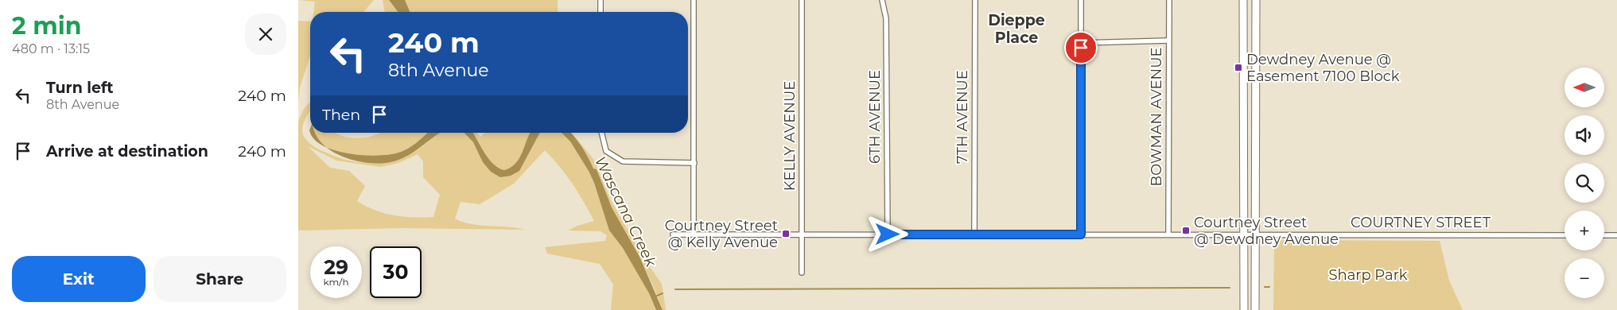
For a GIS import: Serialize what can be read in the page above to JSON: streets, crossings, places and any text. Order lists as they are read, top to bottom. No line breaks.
{"streets":{"street":["6TH AVENUE","7TH AVENUE","BOWMAN AVENUE","KELLY AVENUE","COURTNEY STREET"]},"crossings":[["6TH AVENUE","COURTNEY STREET"],["7TH AVENUE","COURTNEY STREET"],["BOWMAN AVENUE","COURTNEY STREET"],["KELLY AVENUE","COURTNEY STREET"]],"districts":["Dieppe Place"],"water":["Wascana Creek"],"parks":["Sharp Park"],"places":{"transit":["Dewdney Avenue @ Easement 7100 Block","Courtney Street @ Dewdney Avenue","Courtney Street @ Kelly Avenue"]},"north":"left","page":{"heading":["2 min","480 m · 13:15"],"turn":["240 m","8th Avenue"],"list":[{"name":"Turn left","note":"8th Avenue","value":"240 m"},{"name":"Arrive at destination","value":"240 m"}],"map_buttons":["+","−"],"then":"Then","speed":"29 km/h","limit":"30","buttons":["Exit","Share"]}}
